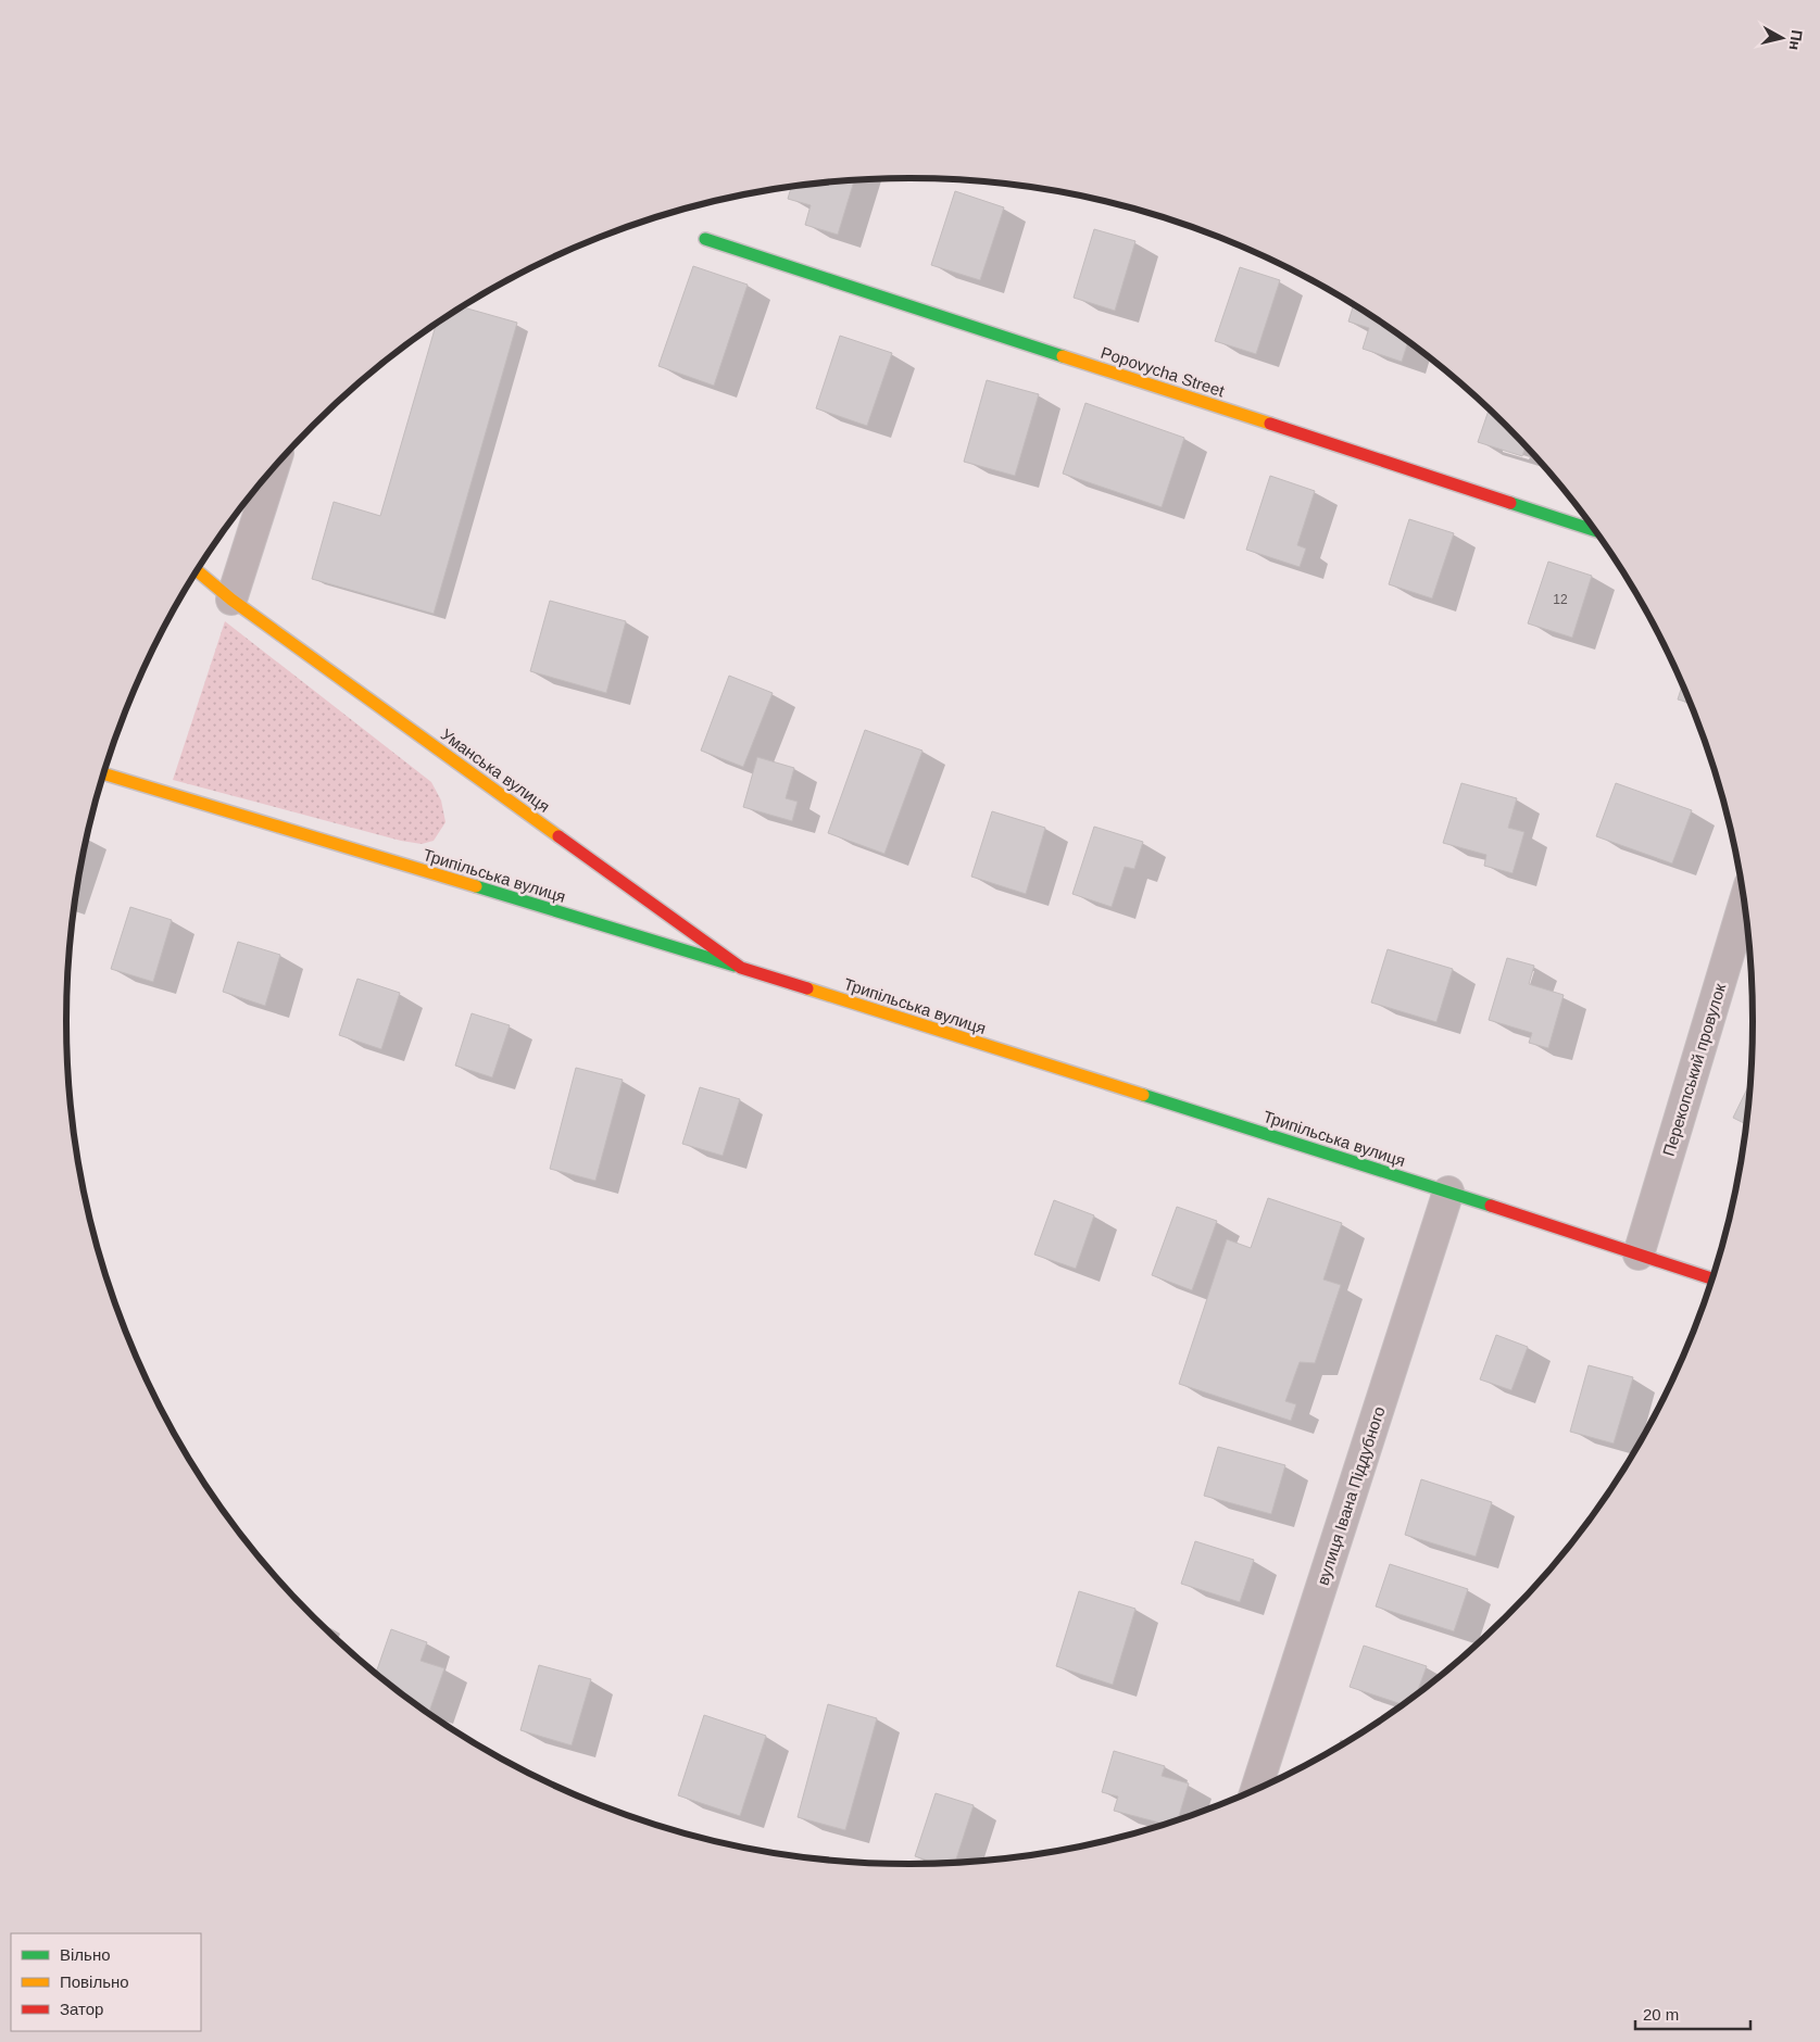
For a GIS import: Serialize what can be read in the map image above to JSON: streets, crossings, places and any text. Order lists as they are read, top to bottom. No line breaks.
{"streets":{"main road":["Popovycha Street","Уманська вулиця","Трипільська вулиця"],"street":["Перекопський провулок","вулиця Івана Піддубного"]},"crossings":[["Уманська вулиця","Трипільська вулиця"],["Трипільська вулиця","Перекопський провулок"],["Трипільська вулиця","вулиця Івана Піддубного"]],"house_numbers":["12"],"legend":["Вільно","Повільно","Затор"],"scale_bar":"20 m","north":"right"}
